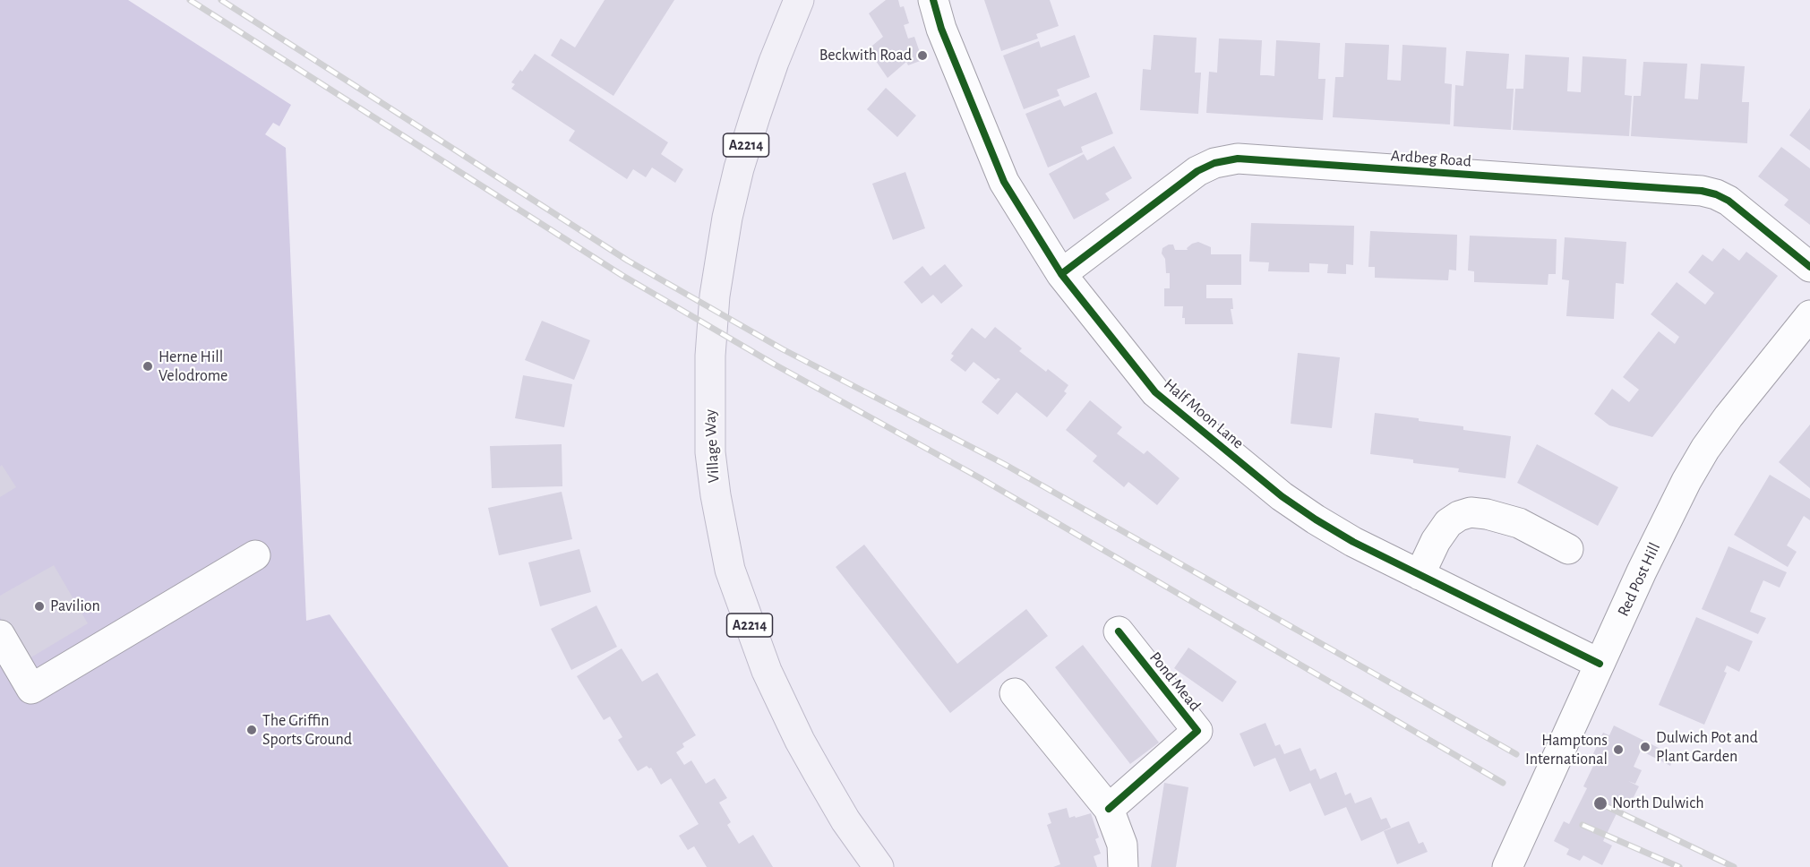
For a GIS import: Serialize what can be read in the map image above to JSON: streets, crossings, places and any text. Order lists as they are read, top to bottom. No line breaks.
{"streets":{"main road":["A2214","Village Way"],"street":["Ardbeg Road","Half Moon Lane","Red Post Hill","Pond Mead"]},"crossings":[["Ardbeg Road","Half Moon Lane"],["Half Moon Lane","Red Post Hill"]],"places":["Beckwith Road","Herne Hill Velodrome","Pavilion","The Griffin Sports Ground","Dulwich Pot and Plant Garden","Hamptons International","North Dulwich"]}
